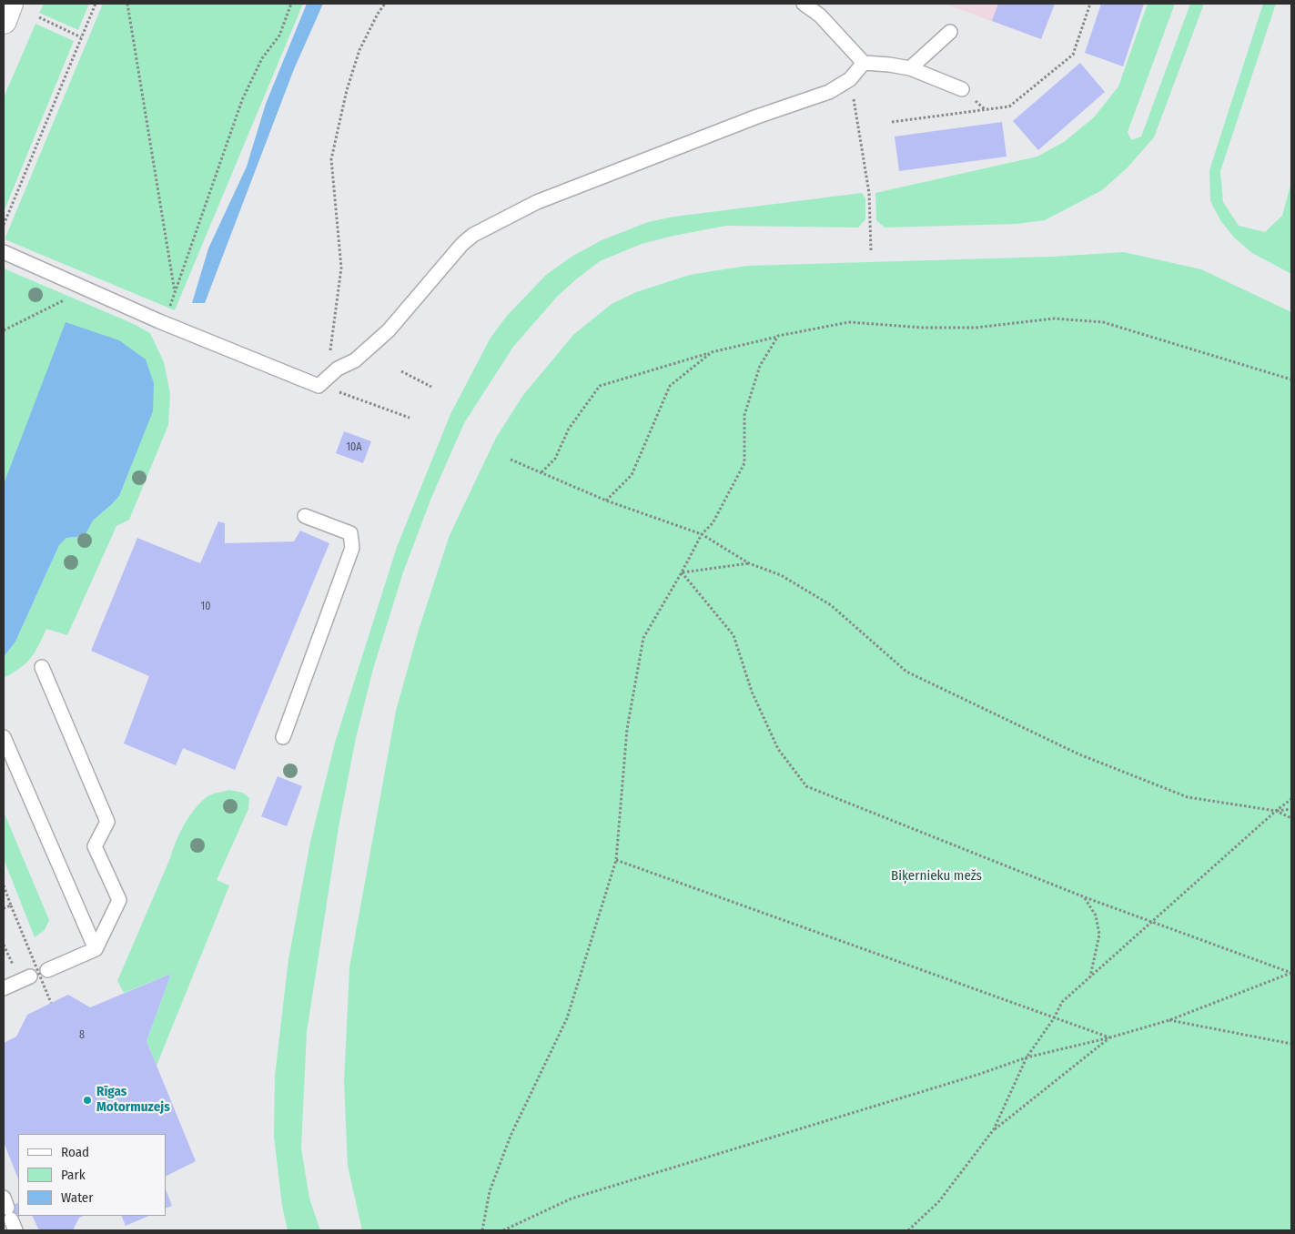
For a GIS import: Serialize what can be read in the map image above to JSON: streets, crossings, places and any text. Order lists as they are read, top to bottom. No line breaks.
{"parks":["Biķernieku mežs"],"places":["Rīgas Motormuzejs"],"house_numbers":["10A","10","8"],"legend":["Road","Park","Water"]}
